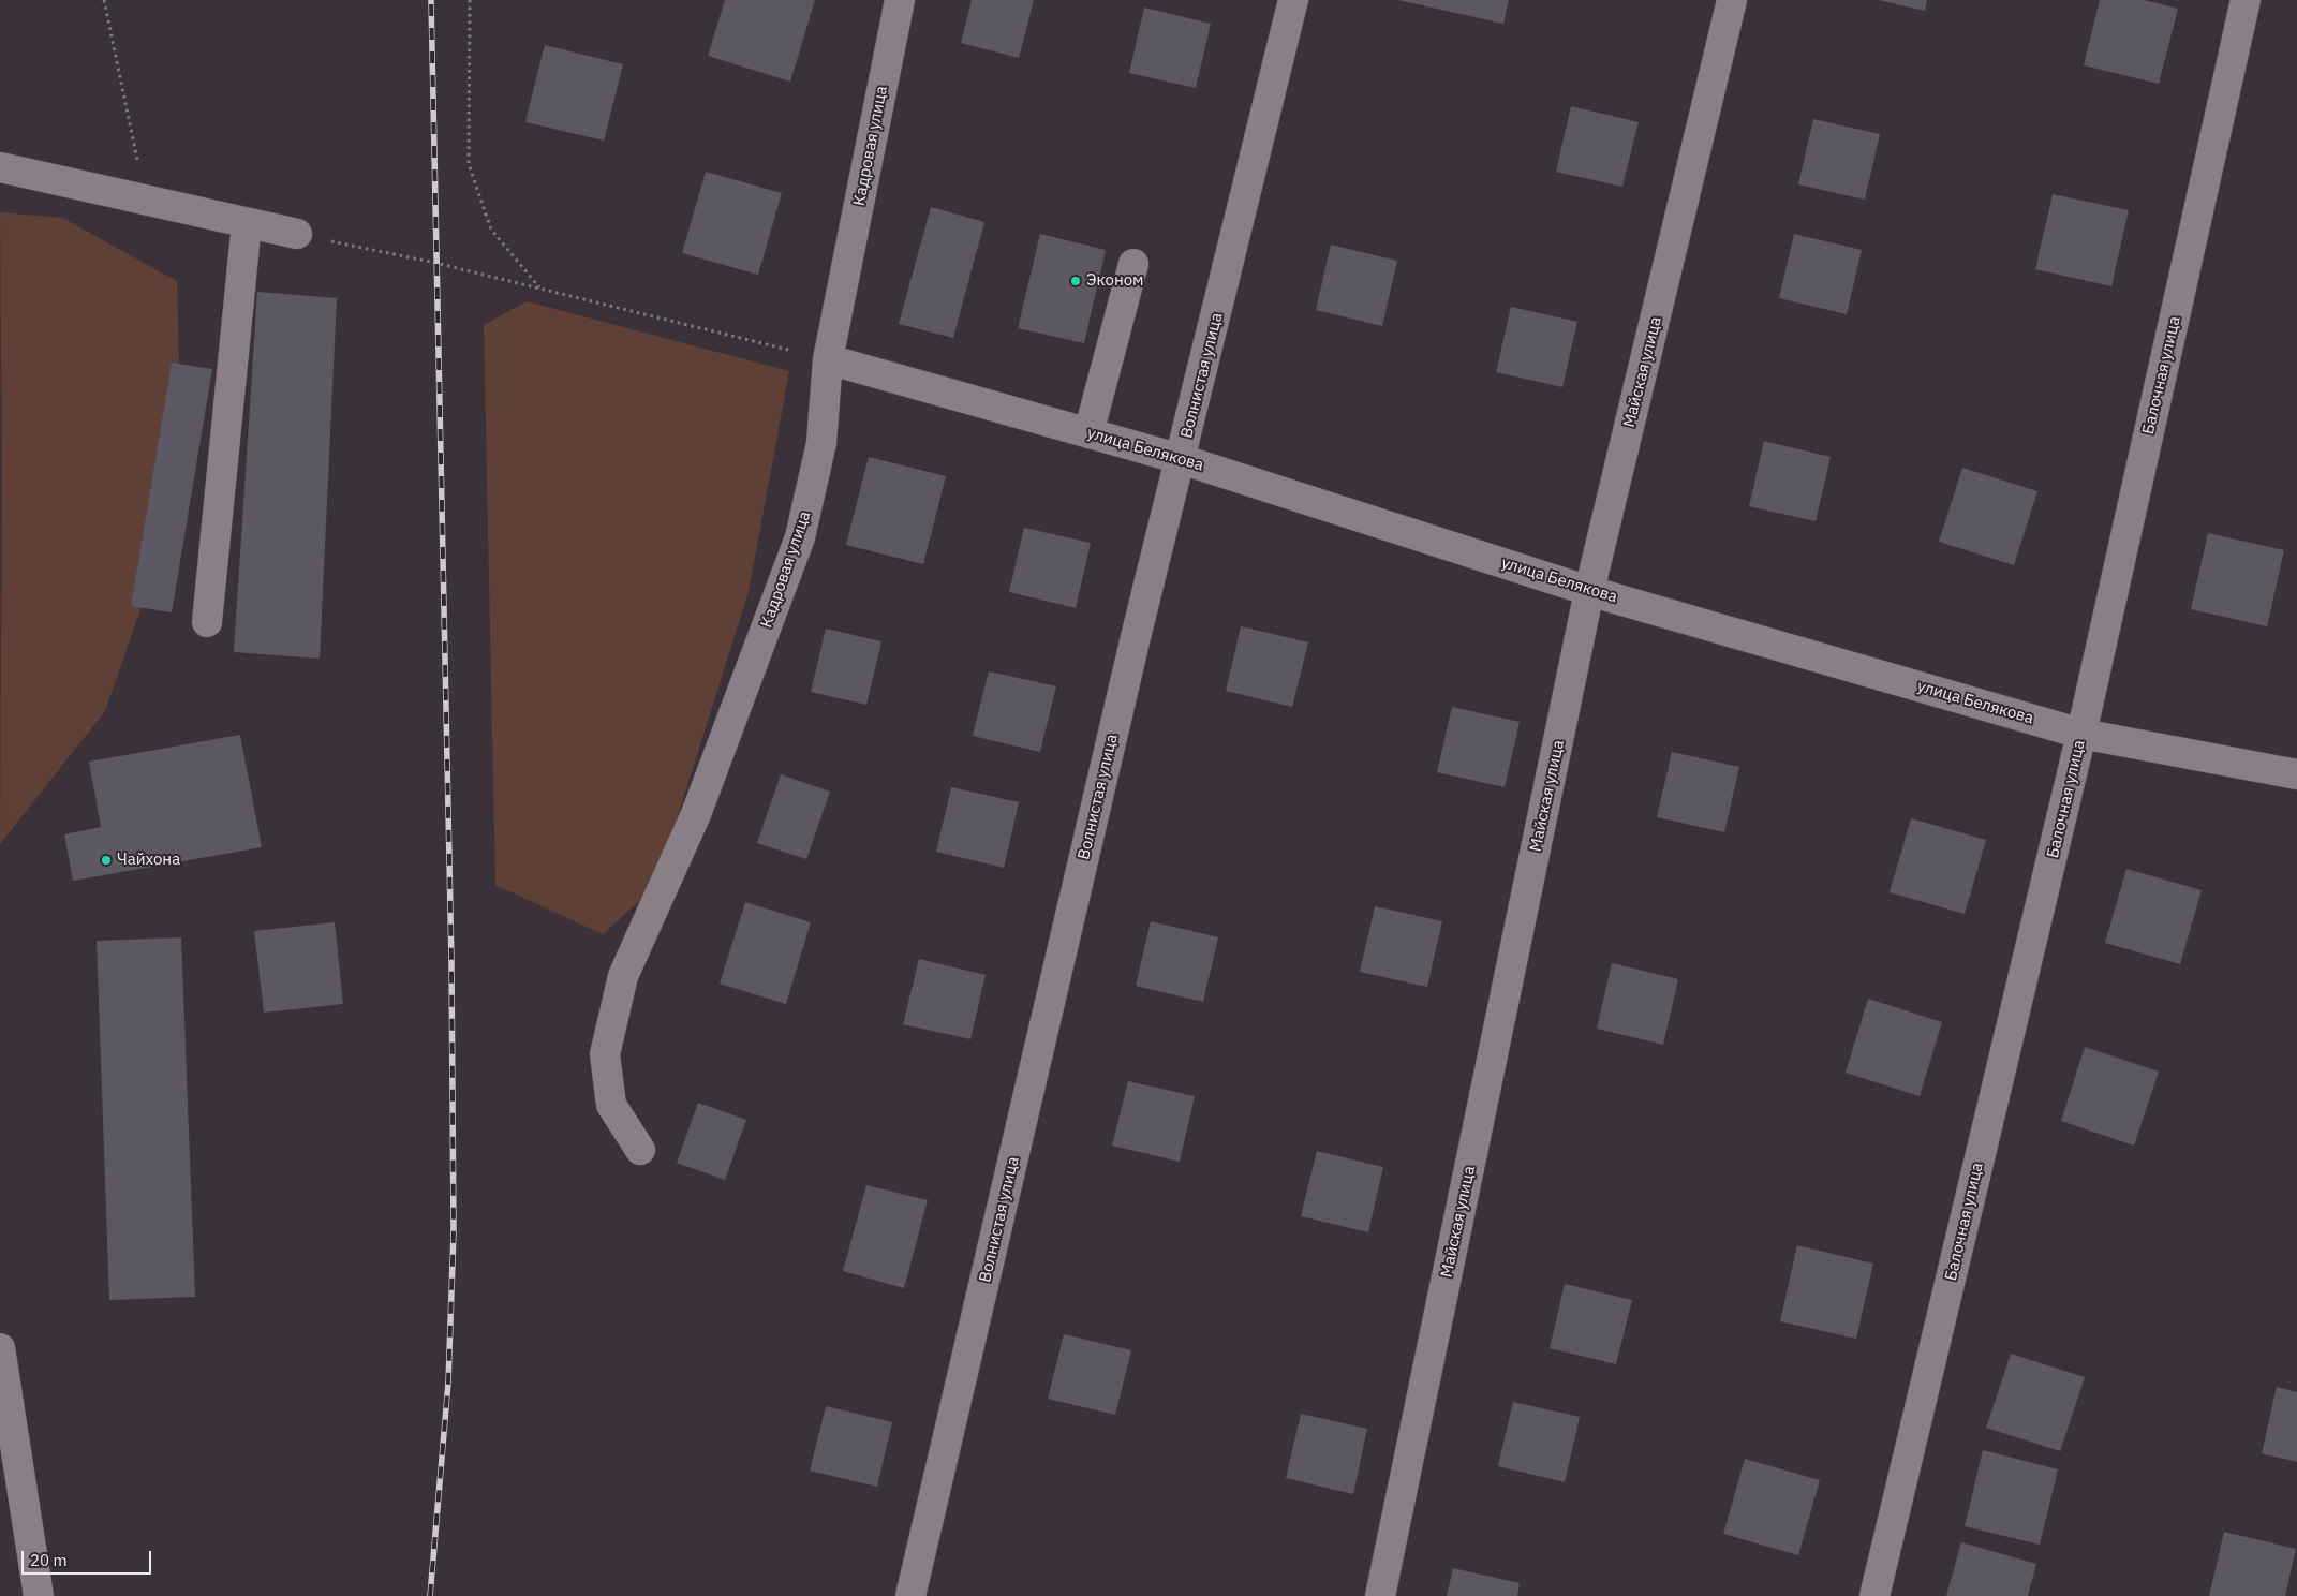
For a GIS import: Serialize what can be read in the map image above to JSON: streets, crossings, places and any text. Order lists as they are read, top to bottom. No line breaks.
{"streets":{"street":["Кадровая улица","Майская улица","Волнистая улица","Балочная улица","улица Белякова"]},"crossings":[["Кадровая улица","улица Белякова"],["Майская улица","улица Белякова"],["Волнистая улица","улица Белякова"],["Балочная улица","улица Белякова"]],"places":["Эконом","Чайхона"],"scale_bar":"20 m"}
